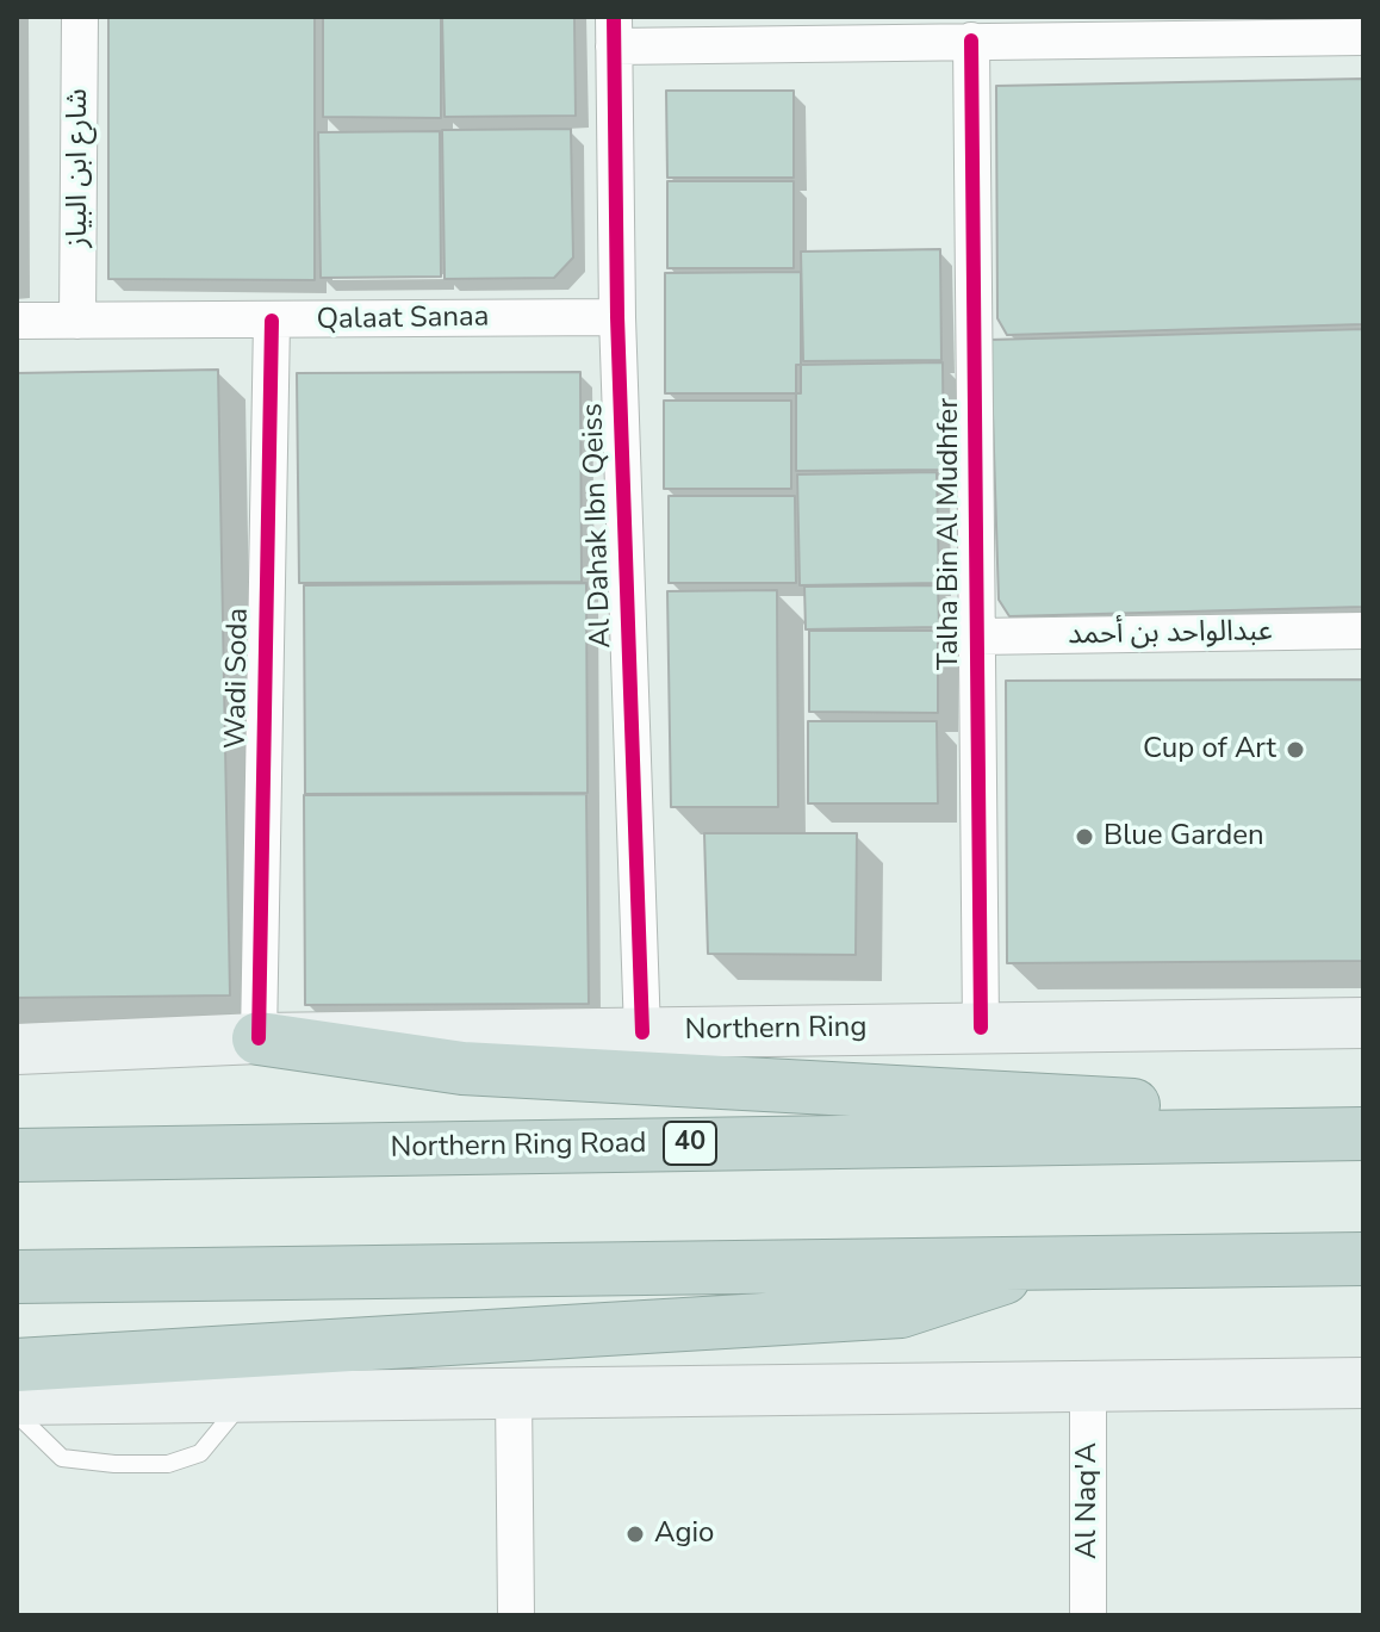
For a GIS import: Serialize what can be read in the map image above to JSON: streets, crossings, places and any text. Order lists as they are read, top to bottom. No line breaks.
{"streets":{"highway":["40","Northern Ring Road"],"main road":["Northern Ring"],"street":["شارع ابن البياز","Qalaat Sanaa","Al Dahak Ibn Qeiss","Talha Bin Al Mudhfer","عبدالواحد بن أحمد","Wadi Soda","Al Naq'A"]},"crossings":[["شارع ابن البياز","Qalaat Sanaa"],["Qalaat Sanaa","Al Dahak Ibn Qeiss"],["Qalaat Sanaa","Wadi Soda"],["Al Dahak Ibn Qeiss","Northern Ring"],["Talha Bin Al Mudhfer","عبدالواحد بن أحمد"],["Talha Bin Al Mudhfer","Northern Ring"],["Wadi Soda","Northern Ring"]],"places":["Cup of Art","Blue Garden","Agio"]}
